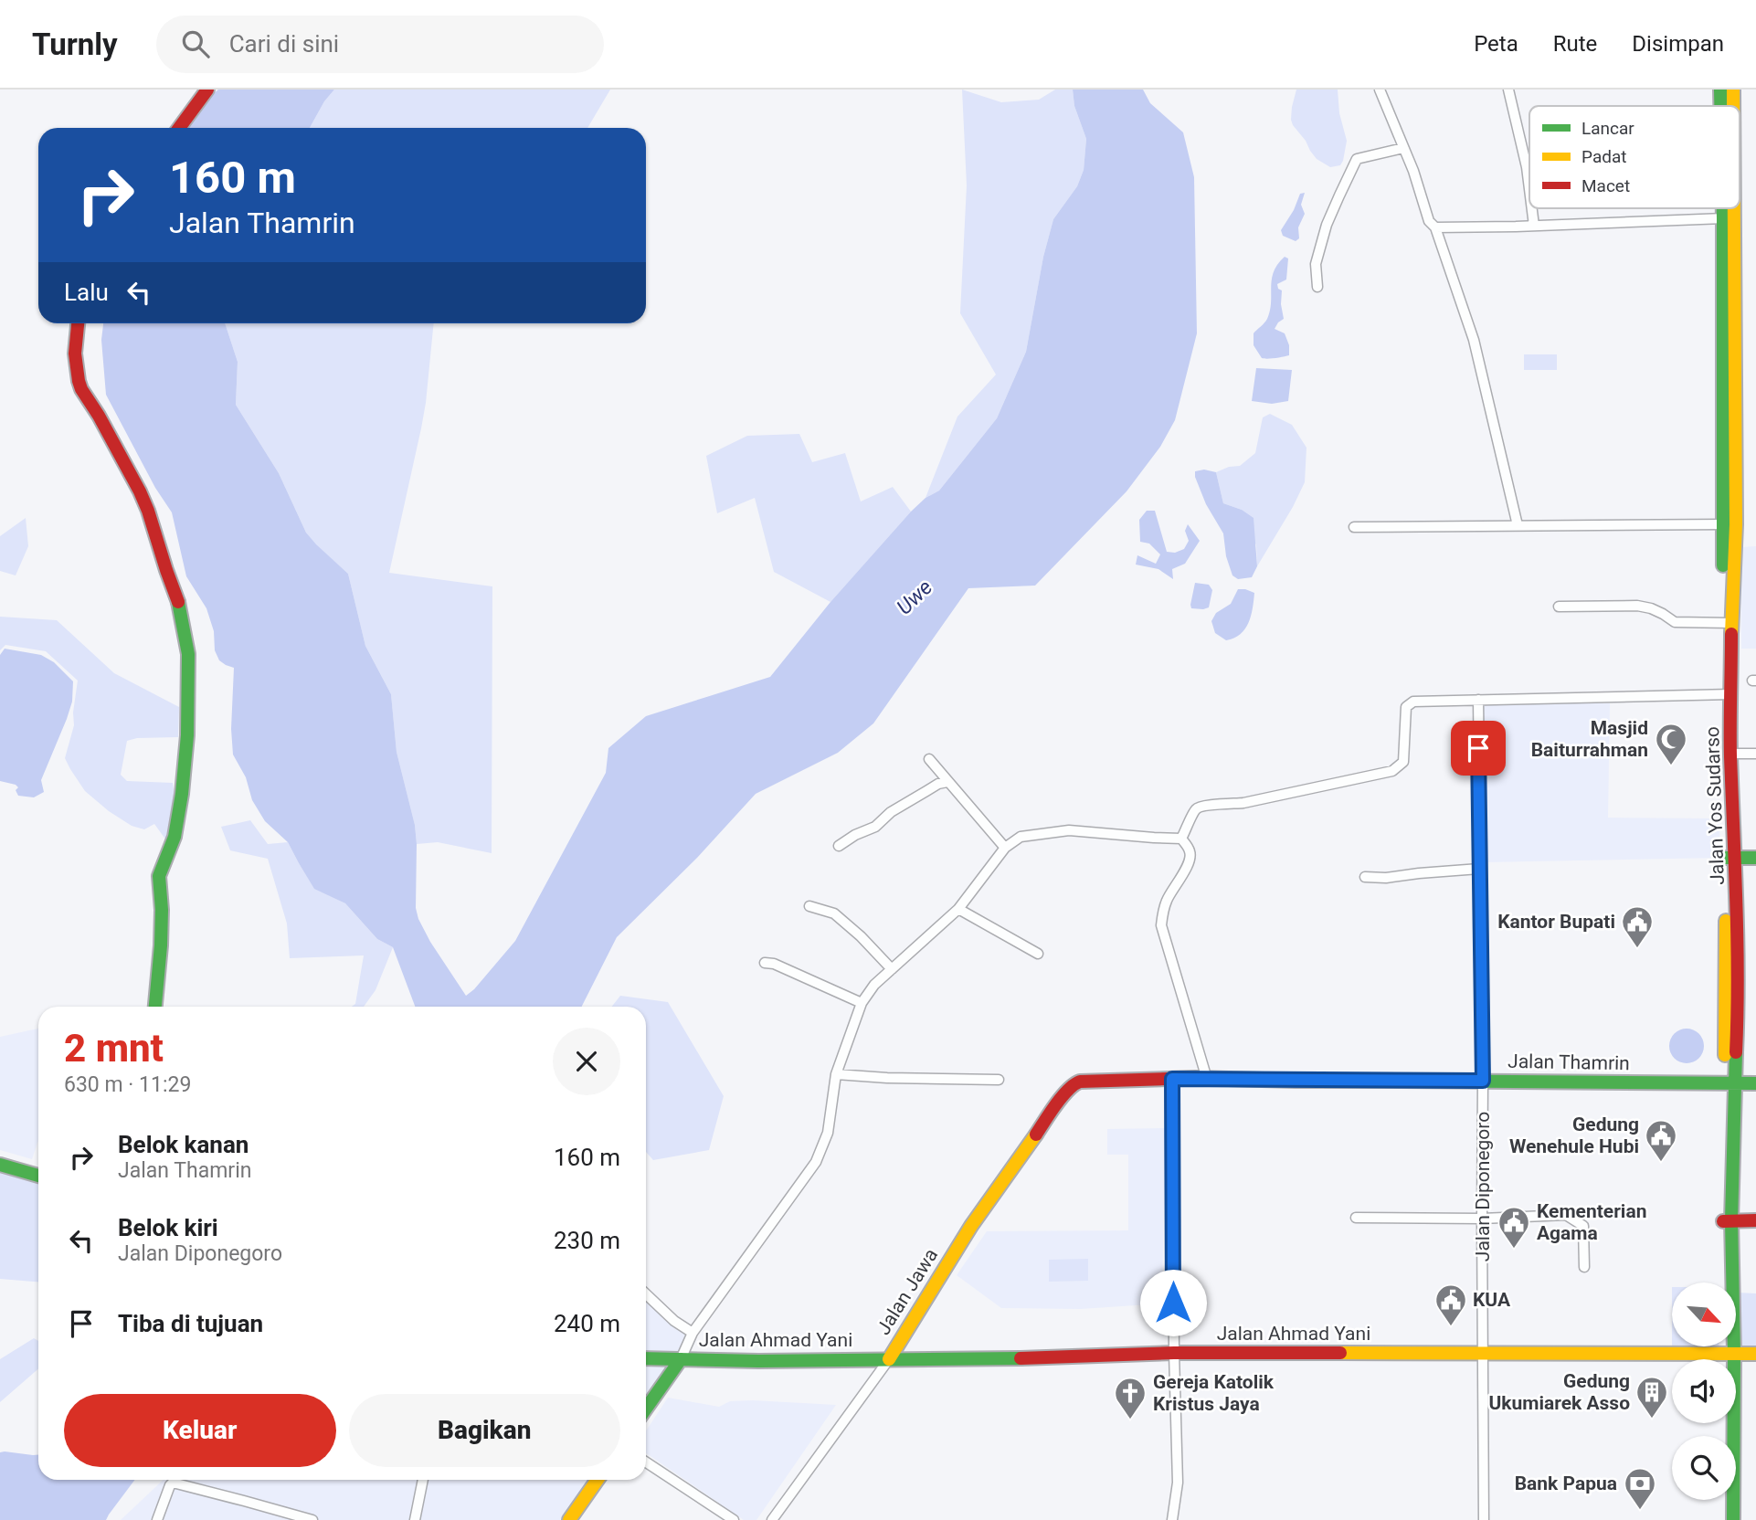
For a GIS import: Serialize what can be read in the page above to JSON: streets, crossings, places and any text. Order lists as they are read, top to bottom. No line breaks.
{"streets":{"main road":["Jalan Yos Sudarso","Jalan Thamrin","Jalan Jawa","Jalan Ahmad Yani"],"street":["Jalan Diponegoro"]},"crossings":[["Jalan Yos Sudarso","Jalan Thamrin"],["Jalan Yos Sudarso","Jalan Ahmad Yani"],["Jalan Thamrin","Jalan Diponegoro"],["Jalan Thamrin","Jalan Jawa"],["Jalan Diponegoro","Jalan Ahmad Yani"],["Jalan Jawa","Jalan Ahmad Yani"]],"water":["Uwe"],"places":{"mosque":["Masjid Baiturrahman"],"public building":["Kantor Bupati","Gedung Wenehule Hubi","Kementerian Agama","KUA"],"building":["Gedung Ukumiarek Asso"],"church":["Gereja Katolik Kristus Jaya"],"bank":["Bank Papua"]},"legend":["Lancar","Padat","Macet"],"north":"bottom right","page":{"header":"Turnly","search":"Cari di sini","nav":["Peta","Rute","Disimpan"],"turn":["160 m","Jalan Thamrin"],"then":"Lalu","heading":["2 mnt","630 m · 11:29"],"list":[{"name":"Belok kanan","note":"Jalan Thamrin","value":"160 m"},{"name":"Belok kiri","note":"Jalan Diponegoro","value":"230 m"},{"name":"Tiba di tujuan","value":"240 m"}],"buttons":["Keluar","Bagikan"]}}
